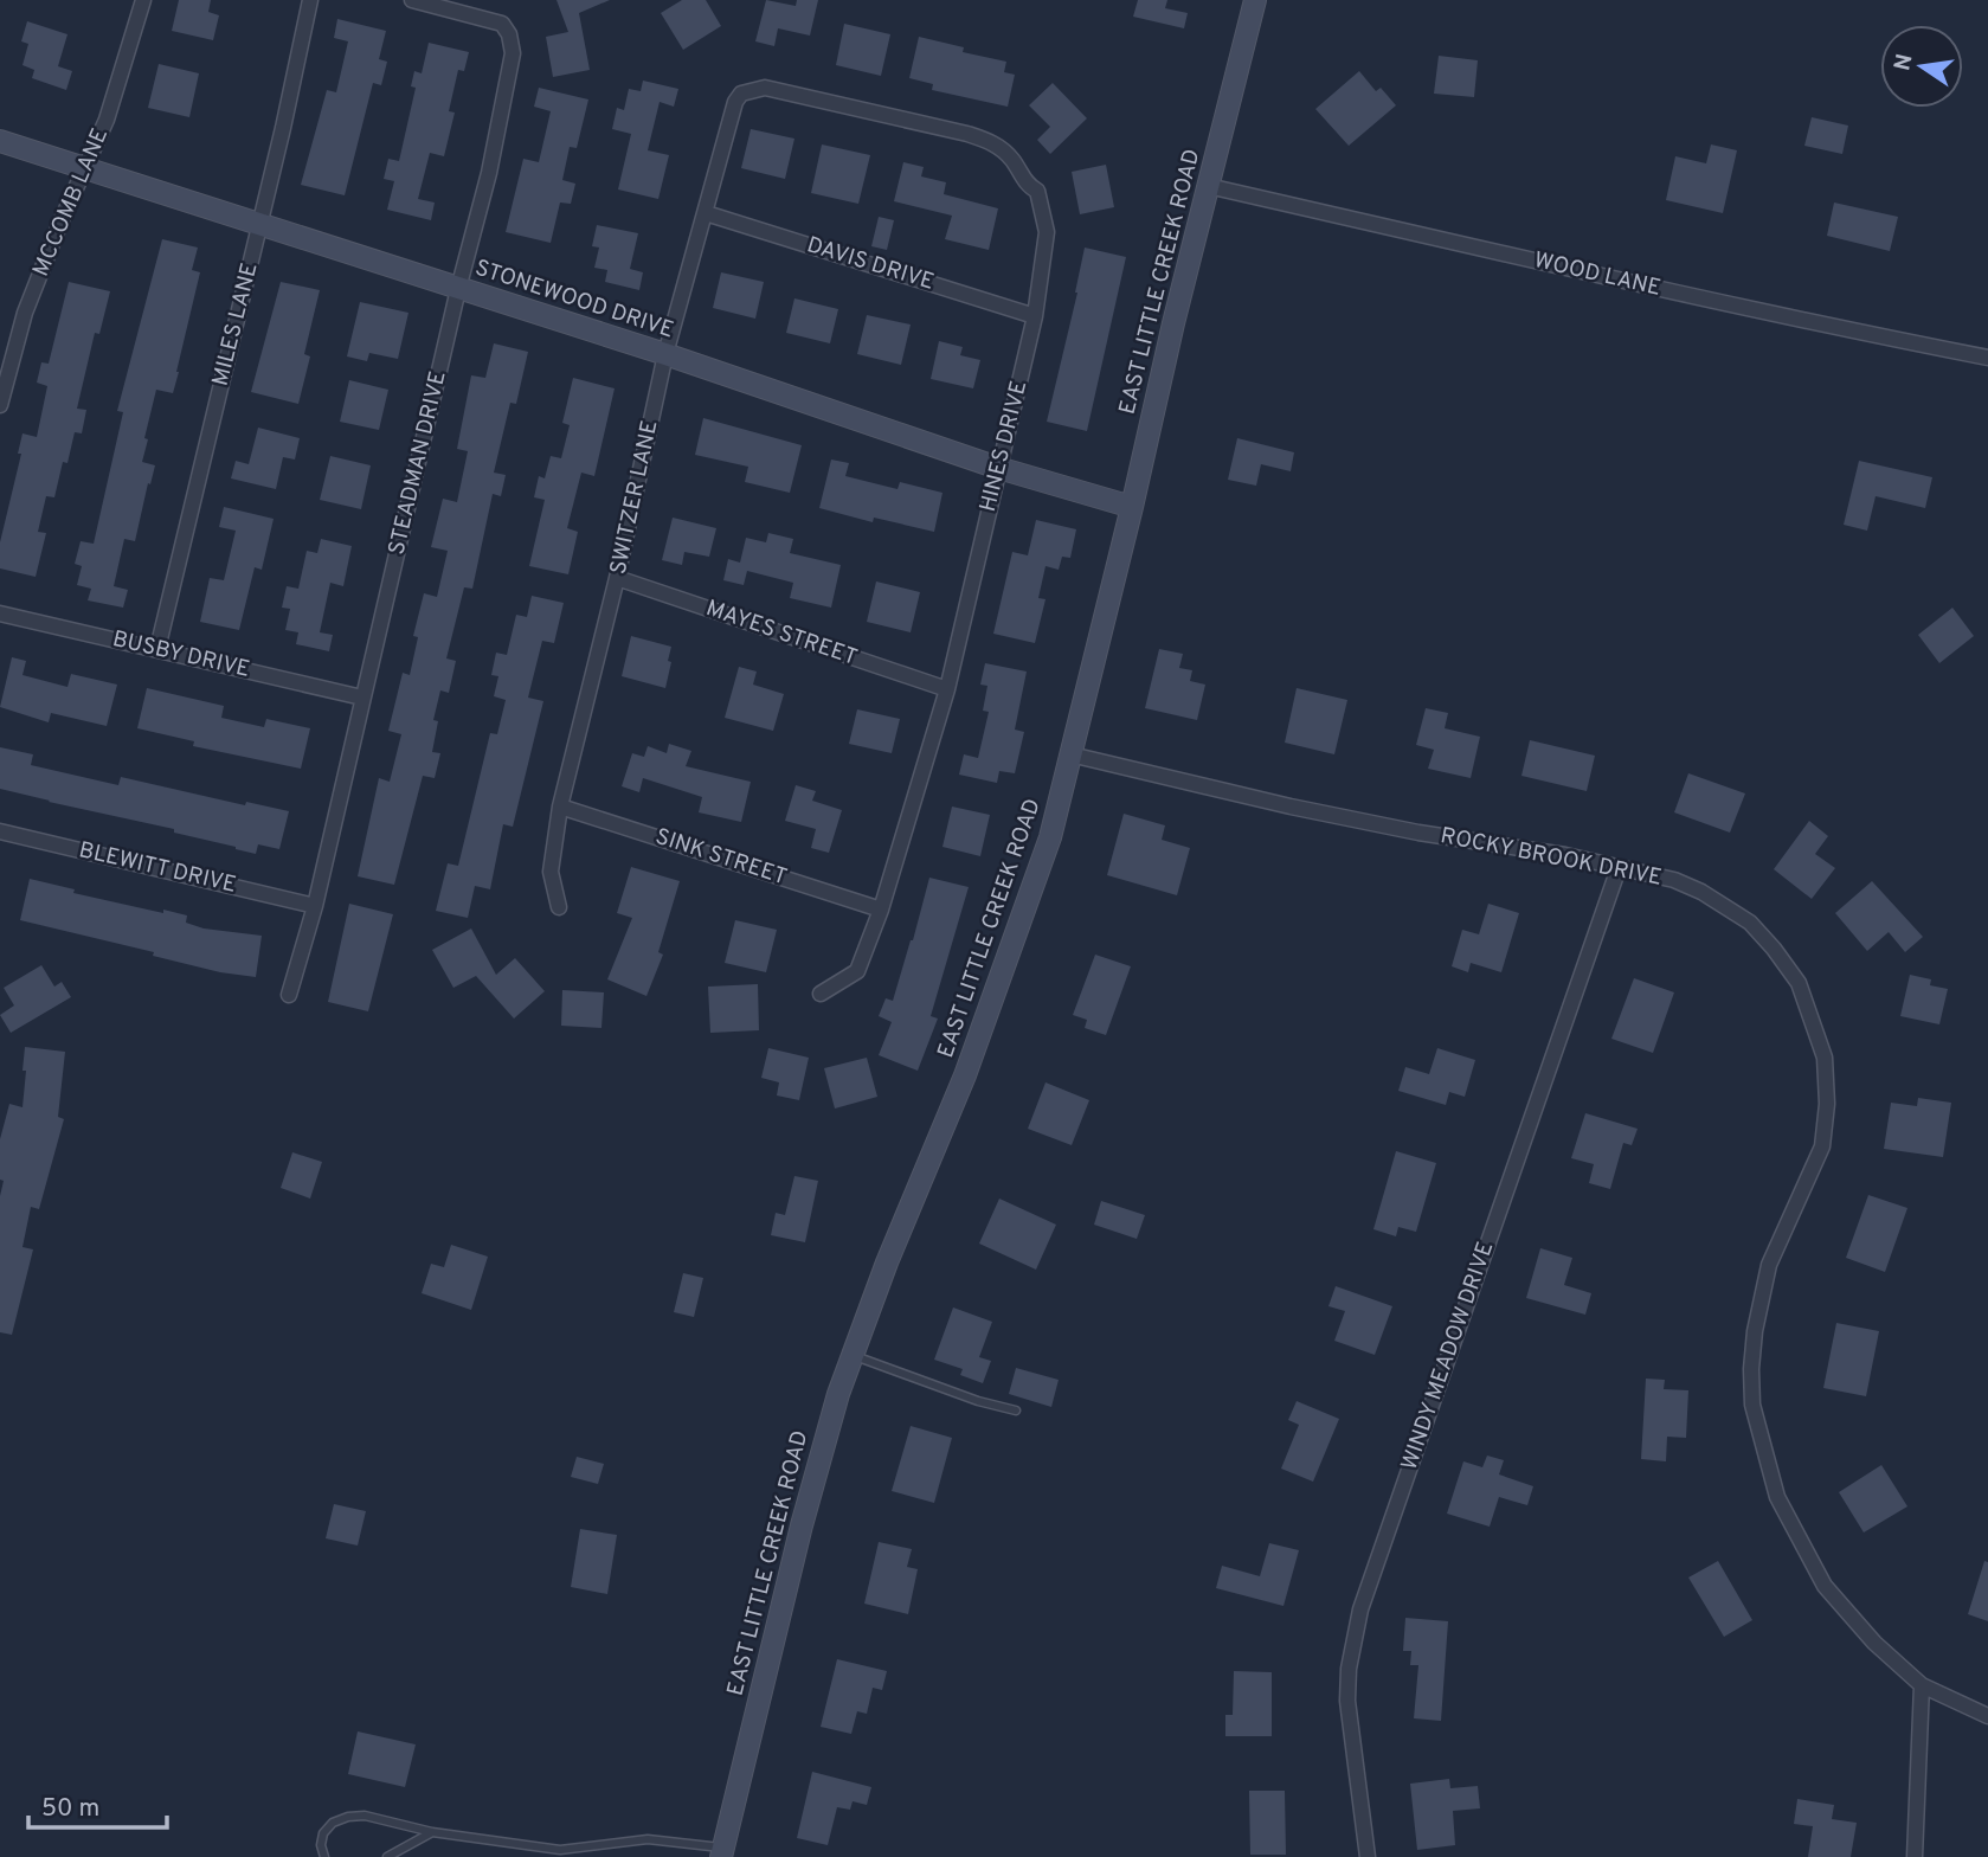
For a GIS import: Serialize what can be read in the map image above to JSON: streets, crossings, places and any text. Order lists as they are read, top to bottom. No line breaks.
{"streets":{"street":["MCCOMB LANE","DAVIS DRIVE","WOOD LANE","EAST LITTLE CREEK ROAD","STONEWOOD DRIVE","MILES LANE","HINES DRIVE","STEADMAN DRIVE","SWITZER LANE","MAYES STREET","BUSBY DRIVE","SINK STREET","ROCKY BROOK DRIVE","BLEWITT DRIVE","WINDY MEADOW DRIVE"]},"crossings":[["MCCOMB LANE","STONEWOOD DRIVE"],["DAVIS DRIVE","HINES DRIVE"],["DAVIS DRIVE","SWITZER LANE"],["WOOD LANE","EAST LITTLE CREEK ROAD"],["EAST LITTLE CREEK ROAD","STONEWOOD DRIVE"],["EAST LITTLE CREEK ROAD","ROCKY BROOK DRIVE"],["STONEWOOD DRIVE","MILES LANE"],["STONEWOOD DRIVE","HINES DRIVE"],["STONEWOOD DRIVE","STEADMAN DRIVE"],["STONEWOOD DRIVE","SWITZER LANE"],["MILES LANE","BUSBY DRIVE"],["HINES DRIVE","SWITZER LANE"],["HINES DRIVE","MAYES STREET"],["HINES DRIVE","SINK STREET"],["STEADMAN DRIVE","BUSBY DRIVE"],["STEADMAN DRIVE","BLEWITT DRIVE"],["SWITZER LANE","MAYES STREET"],["SWITZER LANE","SINK STREET"],["ROCKY BROOK DRIVE","WINDY MEADOW DRIVE"]],"scale_bar":"50 m","north":"left"}
